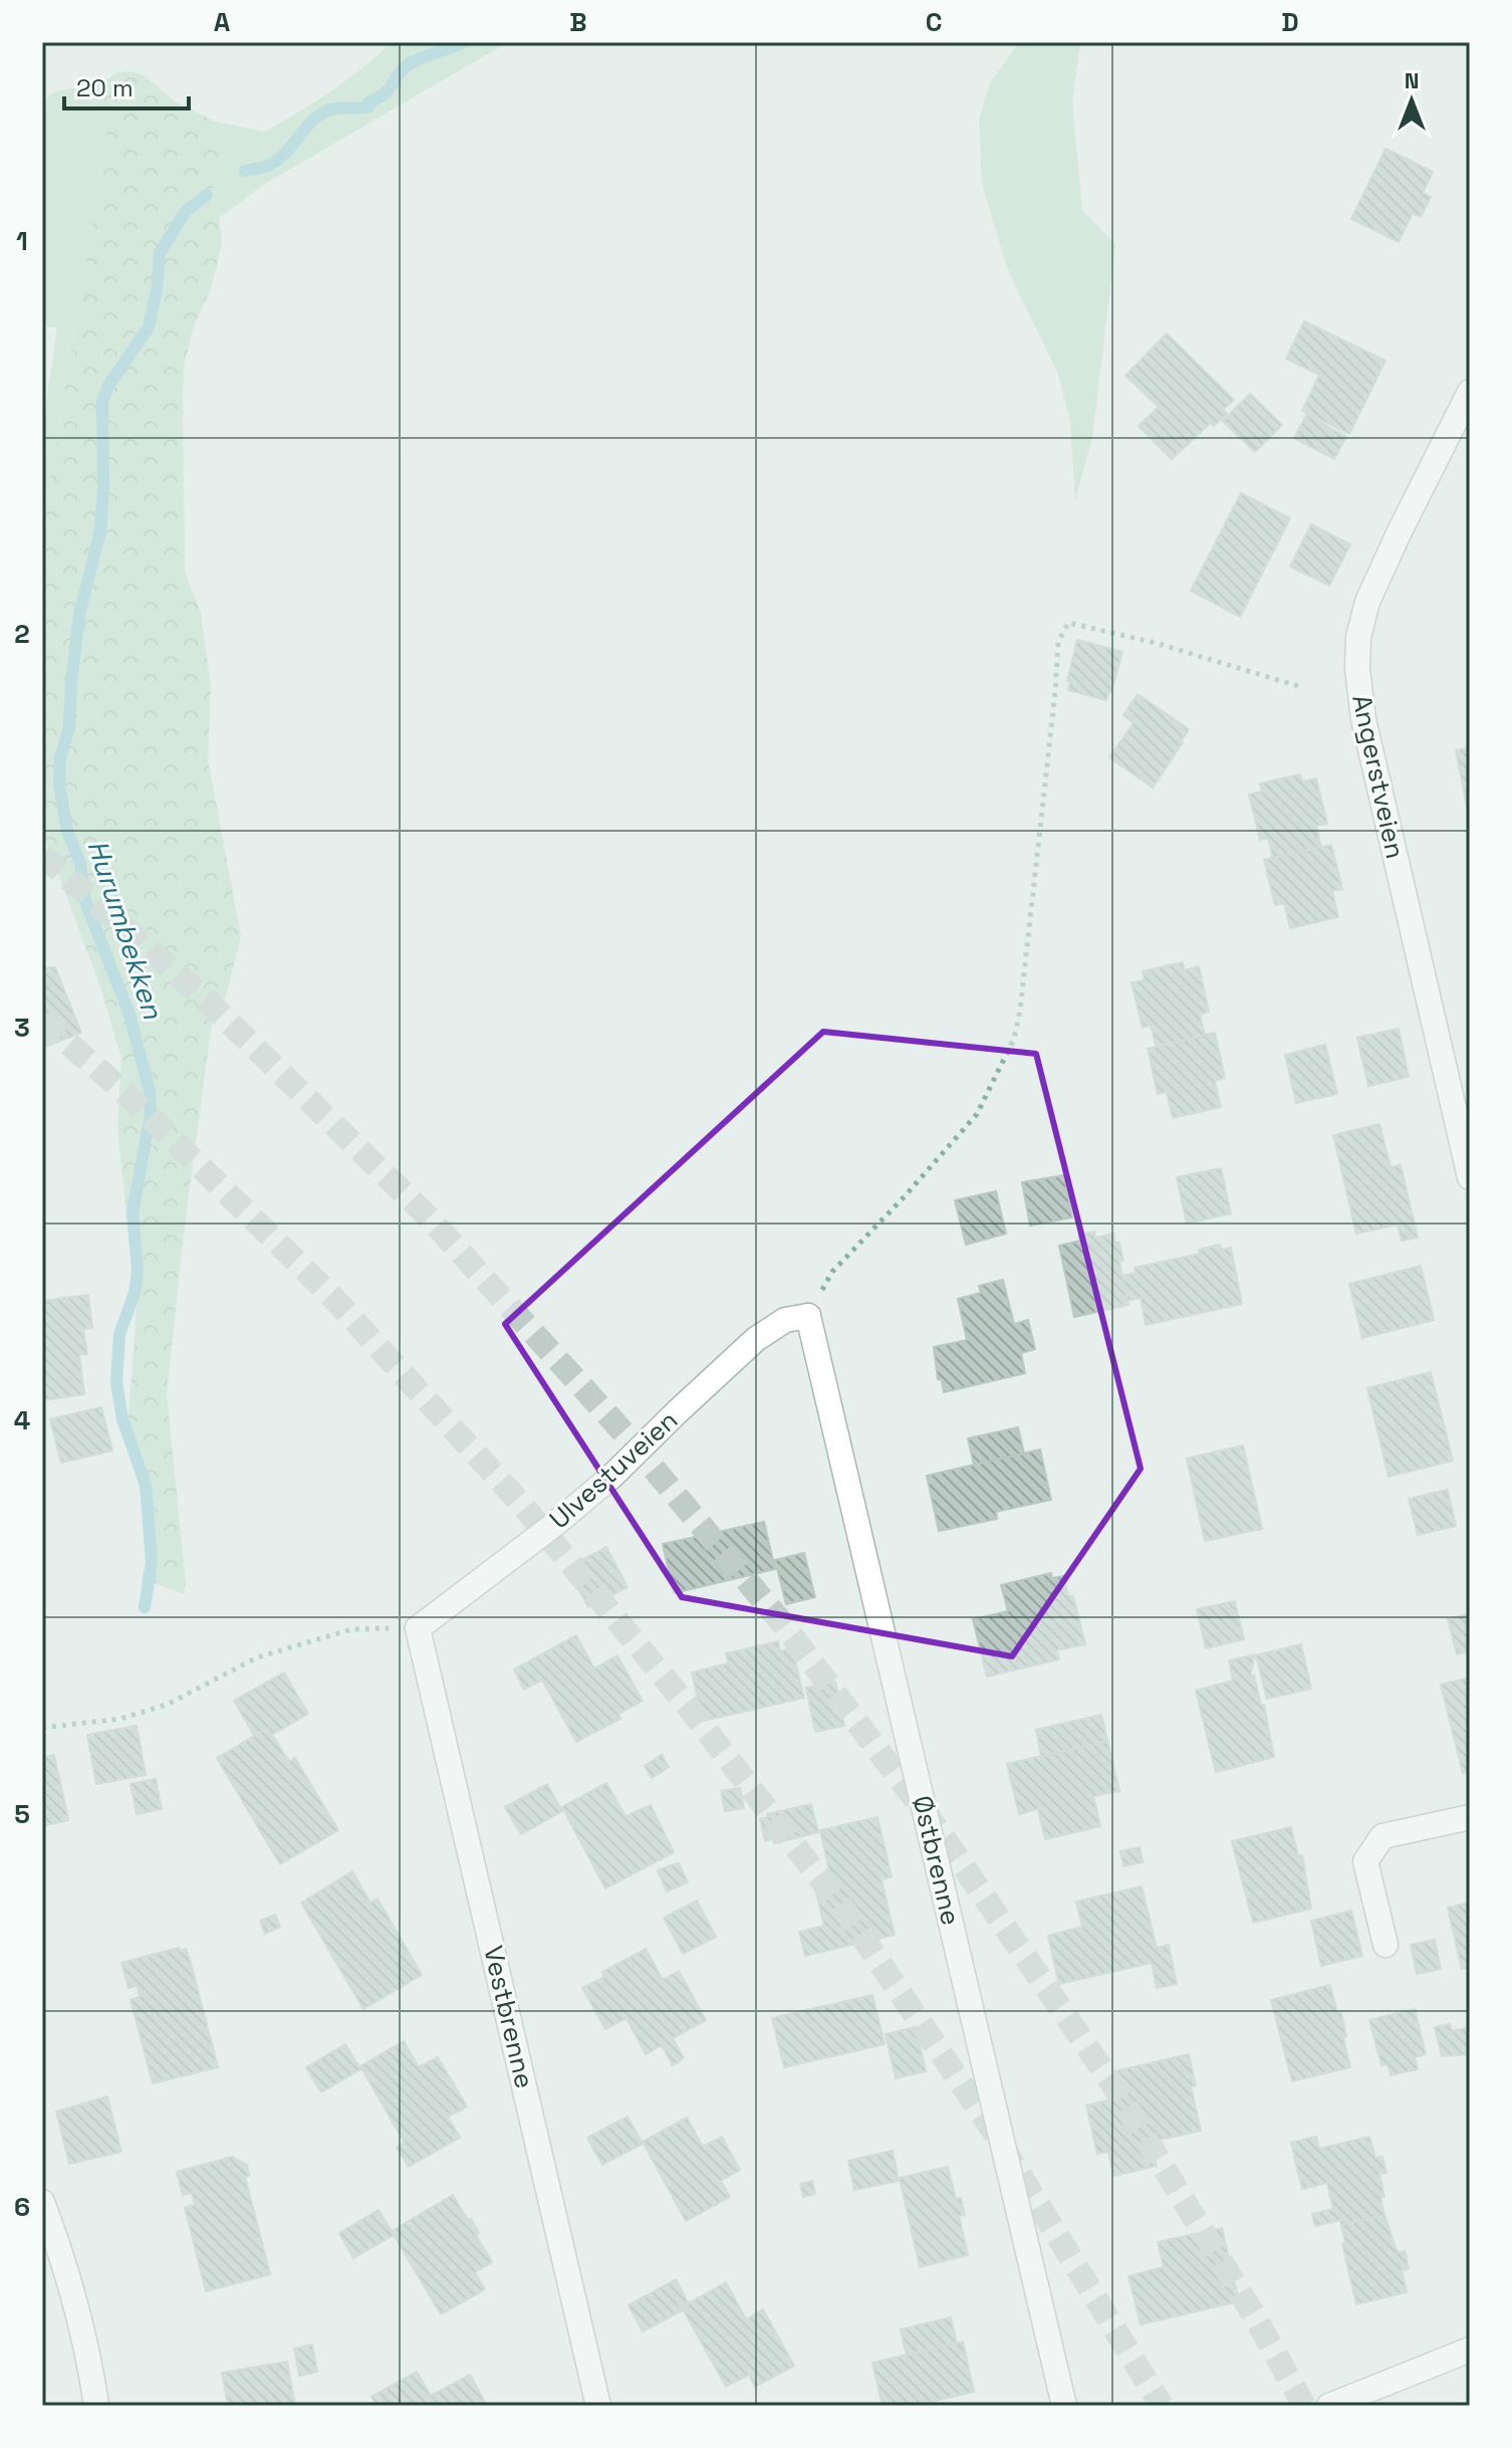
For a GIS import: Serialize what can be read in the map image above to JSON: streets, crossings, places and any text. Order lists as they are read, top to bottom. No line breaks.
{"streets":{"street":["Angerstveien","Ulvestuveien","Østbrenne","Vestbrenne"]},"crossings":[["Ulvestuveien","Østbrenne"],["Ulvestuveien","Vestbrenne"]],"water":["Hurumbekken"],"scale_bar":"20 m","north":"top","grid":{"columns":["A","B","C","D"],"rows":["1","2","3","4","5","6"]}}
